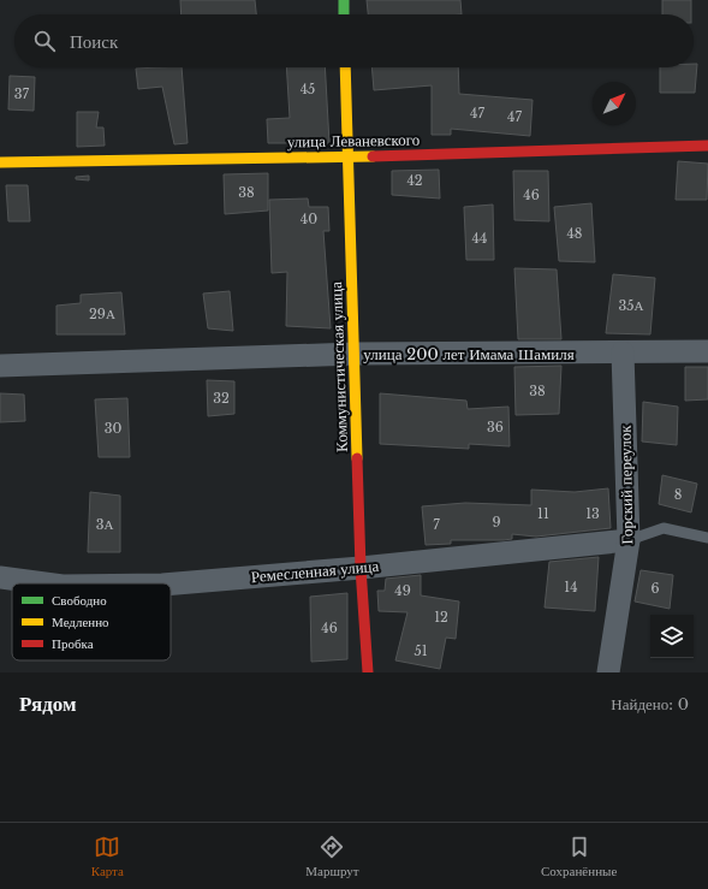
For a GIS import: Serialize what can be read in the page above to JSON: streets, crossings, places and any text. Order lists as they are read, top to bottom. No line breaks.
{"streets":{"street":["улица Леваневского","улица 200 лет Имама Шамиля","Коммунистическая улица","Горский переулок","Ремесленная улица"]},"crossings":[["улица Леваневского","Коммунистическая улица"],["улица 200 лет Имама Шамиля","Коммунистическая улица"],["улица 200 лет Имама Шамиля","Горский переулок"],["Коммунистическая улица","Ремесленная улица"],["Горский переулок","Ремесленная улица"]],"house_numbers":["45","37","47","47","42","38","46","40","48","44","35А","29А","38","32","36","30","8","11","13","9","3А","7","14","6","49","12","46","51"],"legend":["Свободно","Медленно","Пробка"],"north":"top right","page":{"search":"Поиск","heading":["Рядом","Найдено: 0"],"nav":["Карта","Маршрут","Сохранённые"]}}
